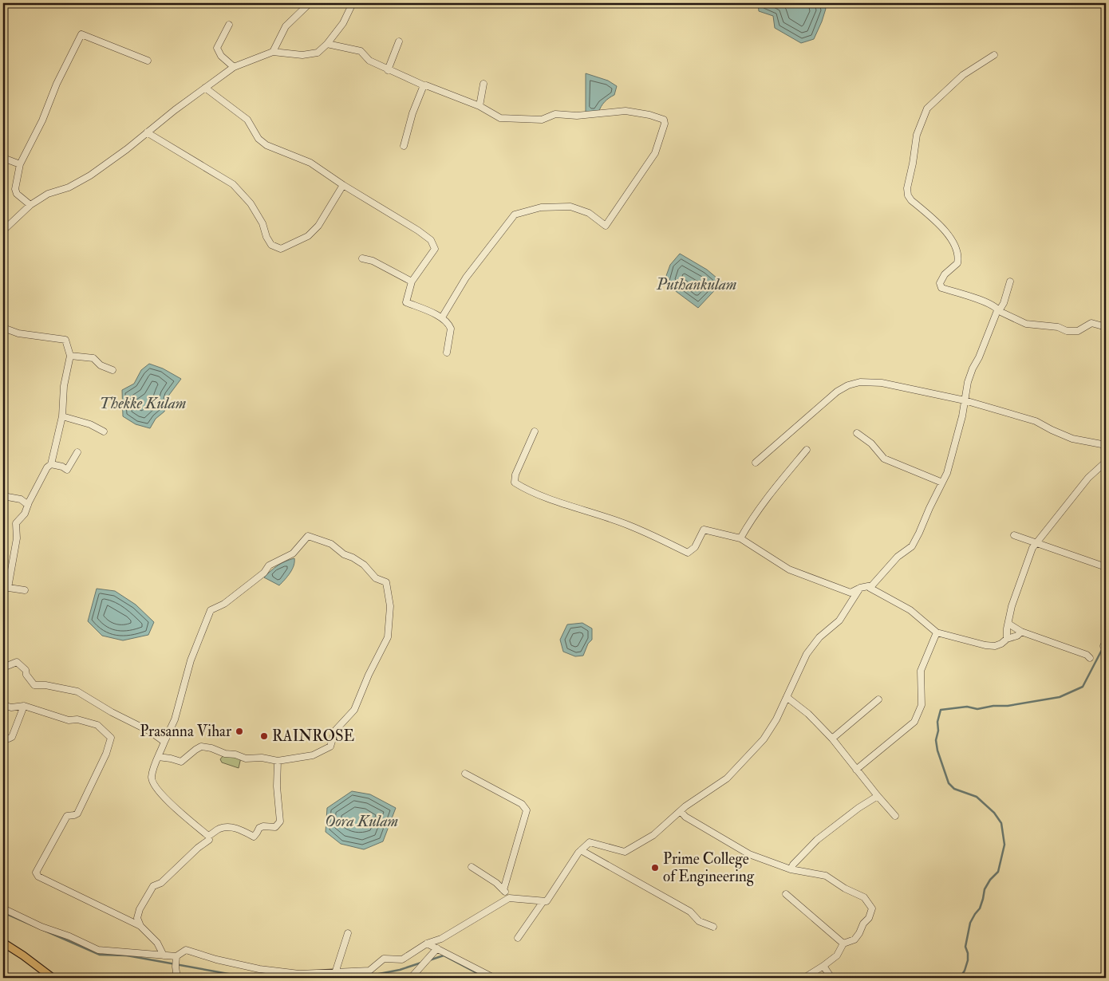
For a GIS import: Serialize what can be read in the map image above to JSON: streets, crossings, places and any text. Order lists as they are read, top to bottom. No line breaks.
{"water":["Puthankulam","Thekke Kulam","Oora Kulam"],"places":["Prasanna Vihar","RAINROSE","Prime College of Engineering"]}
